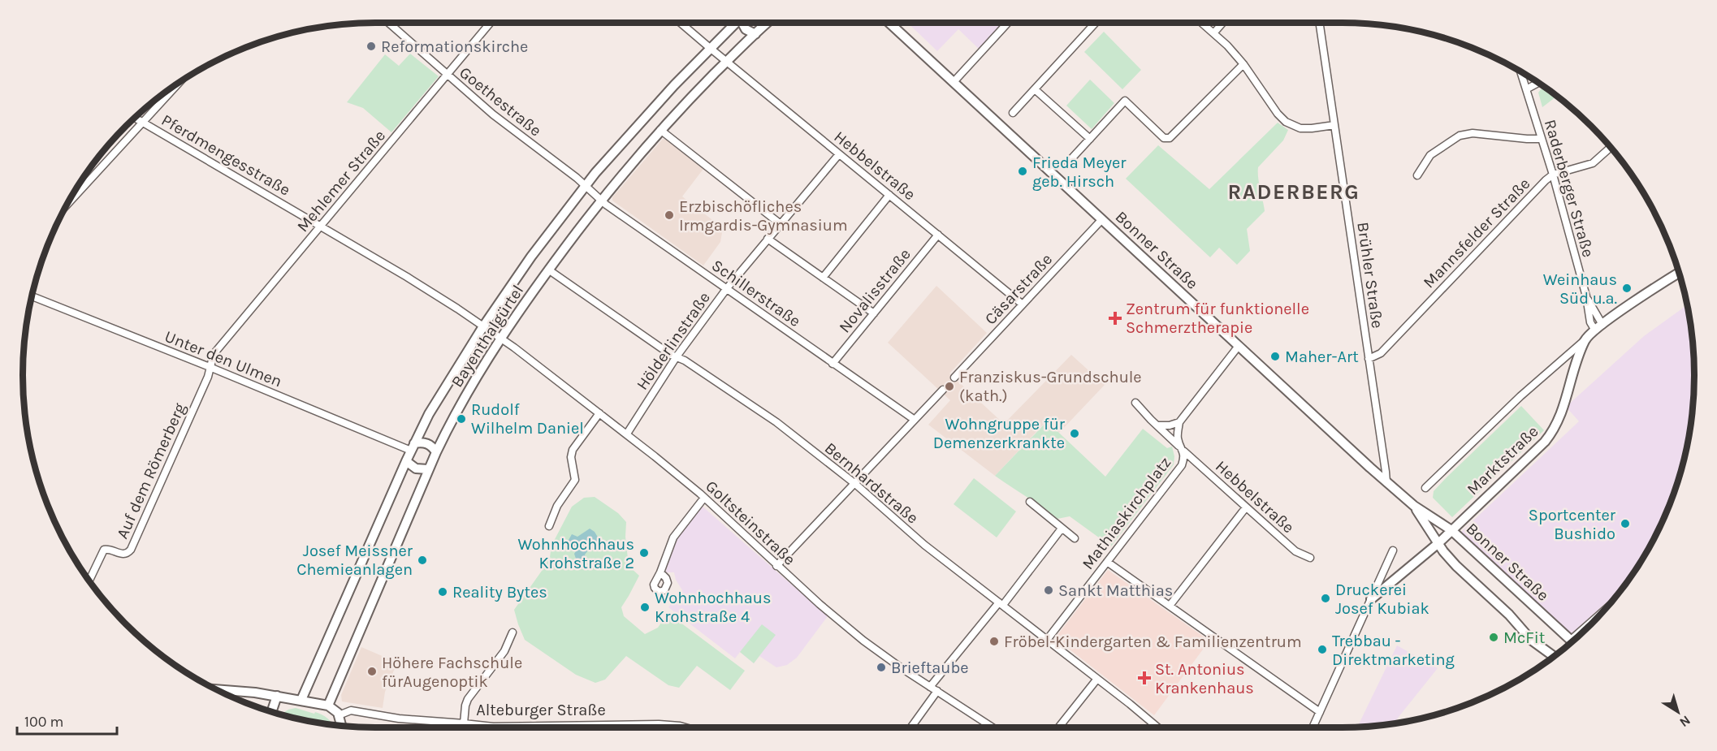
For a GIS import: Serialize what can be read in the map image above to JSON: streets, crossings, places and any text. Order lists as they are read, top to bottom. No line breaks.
{"streets":{"main road":["Bonner Straße","Bayenthalgürtel","Marktstraße"],"street":["Goethestraße","Pferdmengesstraße","Hebbelstraße","Mehlemer Straße","Raderberger Straße","Mannsfelder Straße","Brühler Straße","Cäsarstraße","Novalisstraße","Schillerstraße","Hölderlinstraße","Unter den Ulmen","Auf dem Römerberg","Bernhardstraße","Mathiaskirchplatz","Goltsteinstraße","Alteburger Straße"]},"crossings":[["Goethestraße","Mehlemer Straße"],["Goethestraße","Schillerstraße"],["Goethestraße","Bayenthalgürtel"],["Pferdmengesstraße","Mehlemer Straße"],["Pferdmengesstraße","Bayenthalgürtel"],["Pferdmengesstraße","Goltsteinstraße"],["Hebbelstraße","Cäsarstraße"],["Hebbelstraße","Novalisstraße"],["Hebbelstraße","Bayenthalgürtel"],["Hebbelstraße","Hölderlinstraße"],["Hebbelstraße","Mathiaskirchplatz"],["Mehlemer Straße","Unter den Ulmen"],["Mehlemer Straße","Auf dem Römerberg"],["Raderberger Straße","Mannsfelder Straße"],["Raderberger Straße","Marktstraße"],["Mannsfelder Straße","Brühler Straße"],["Bonner Straße","Brühler Straße"],["Bonner Straße","Cäsarstraße"],["Bonner Straße","Marktstraße"],["Novalisstraße","Schillerstraße"],["Schillerstraße","Bayenthalgürtel"],["Schillerstraße","Hölderlinstraße"],["Bayenthalgürtel","Unter den Ulmen"],["Bayenthalgürtel","Bernhardstraße"],["Bayenthalgürtel","Goltsteinstraße"],["Hölderlinstraße","Bernhardstraße"],["Hölderlinstraße","Goltsteinstraße"],["Unter den Ulmen","Auf dem Römerberg"],["Bernhardstraße","Mathiaskirchplatz"]],"districts":["RADERBERG"],"places":{"other":["Reformationskirche","Frieda Meyer geb. Hirsch","Erzbischöfliches Irmgardis-Gymnasium","Weinhaus Süd u.a.","Maher-Art","Franziskus-Grundschule (kath.)","Rudolf Wilhelm Daniel","Wohngruppe für Demenzerkrankte","Sportcenter Bushido","Wohnhochhaus Krohstraße 2","Josef Meissner Chemieanlagen","Sankt Matthias","Reality Bytes","Druckerei Josef Kubiak","Wohnhochhaus Krohstraße 4","McFit","Fröbel-Kindergarten & Familienzentrum","Trebbau - Direktmarketing","Brieftaube","Höhere Fachschule fürAugenoptik"],"health":["Zentrum für funktionelle Schmerztherapie","St. Antonius Krankenhaus"]},"scale_bar":"100 m","north":"bottom right"}
